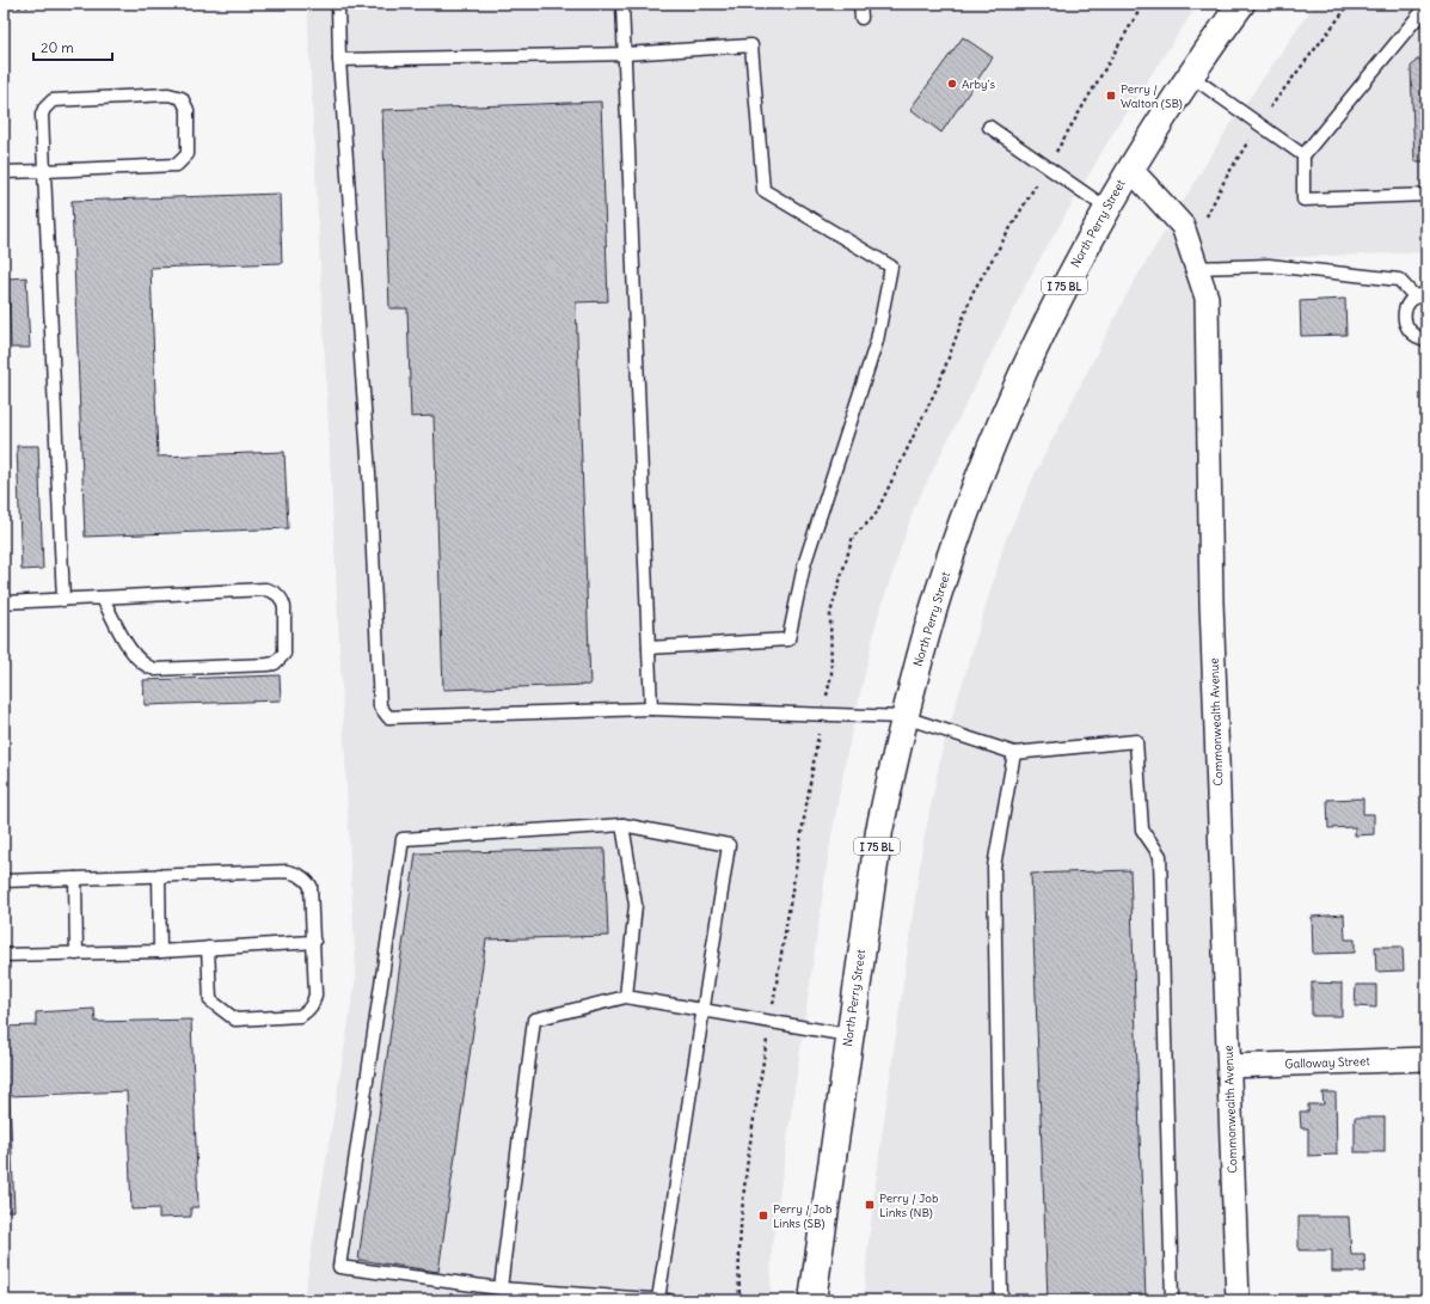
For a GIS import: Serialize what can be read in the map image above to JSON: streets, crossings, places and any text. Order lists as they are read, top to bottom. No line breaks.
{"streets":{"main road":["North Perry Street","I 75 BL"],"street":["Commonwealth Avenue","Galloway Street"]},"crossings":[["North Perry Street","Commonwealth Avenue"],["Commonwealth Avenue","Galloway Street"]],"places":{"other":["Arby's"],"transit":["Perry / Walton (SB)","Perry / Job Links (NB)","Perry / Job Links (SB)"]},"scale_bar":"20 m"}
